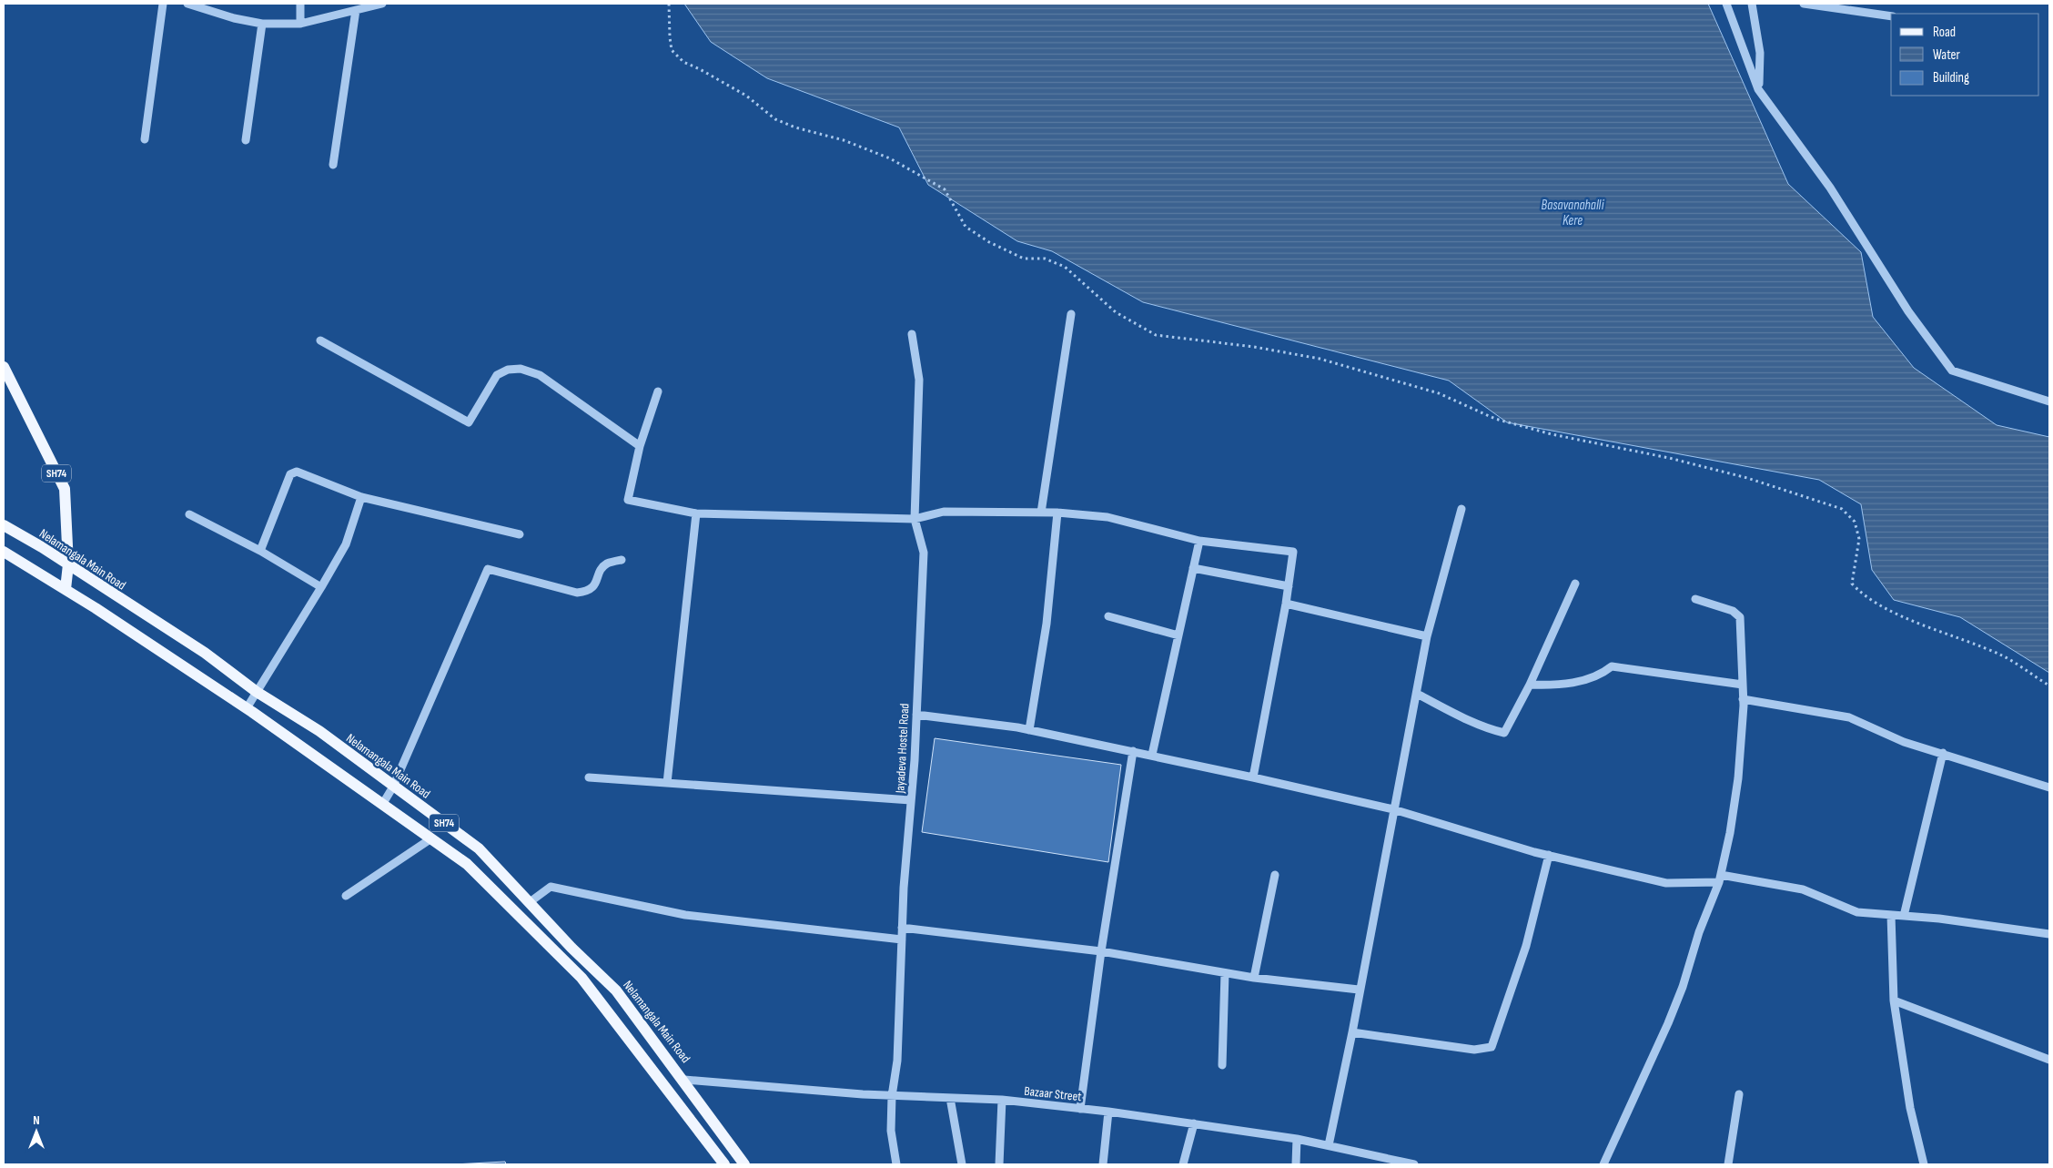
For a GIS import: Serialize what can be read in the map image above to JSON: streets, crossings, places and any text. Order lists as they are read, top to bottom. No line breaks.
{"streets":{"main road":["SH74","Nelamangala Main Road"],"street":["Jayadeva Hostel Road","Bazaar Street"]},"crossings":[["SH74","Nelamangala Main Road"],["Nelamangala Main Road","Bazaar Street"],["Jayadeva Hostel Road","Bazaar Street"]],"water":["Basavanahalli Kere"],"legend":["Road","Water","Building"],"north":"top"}
